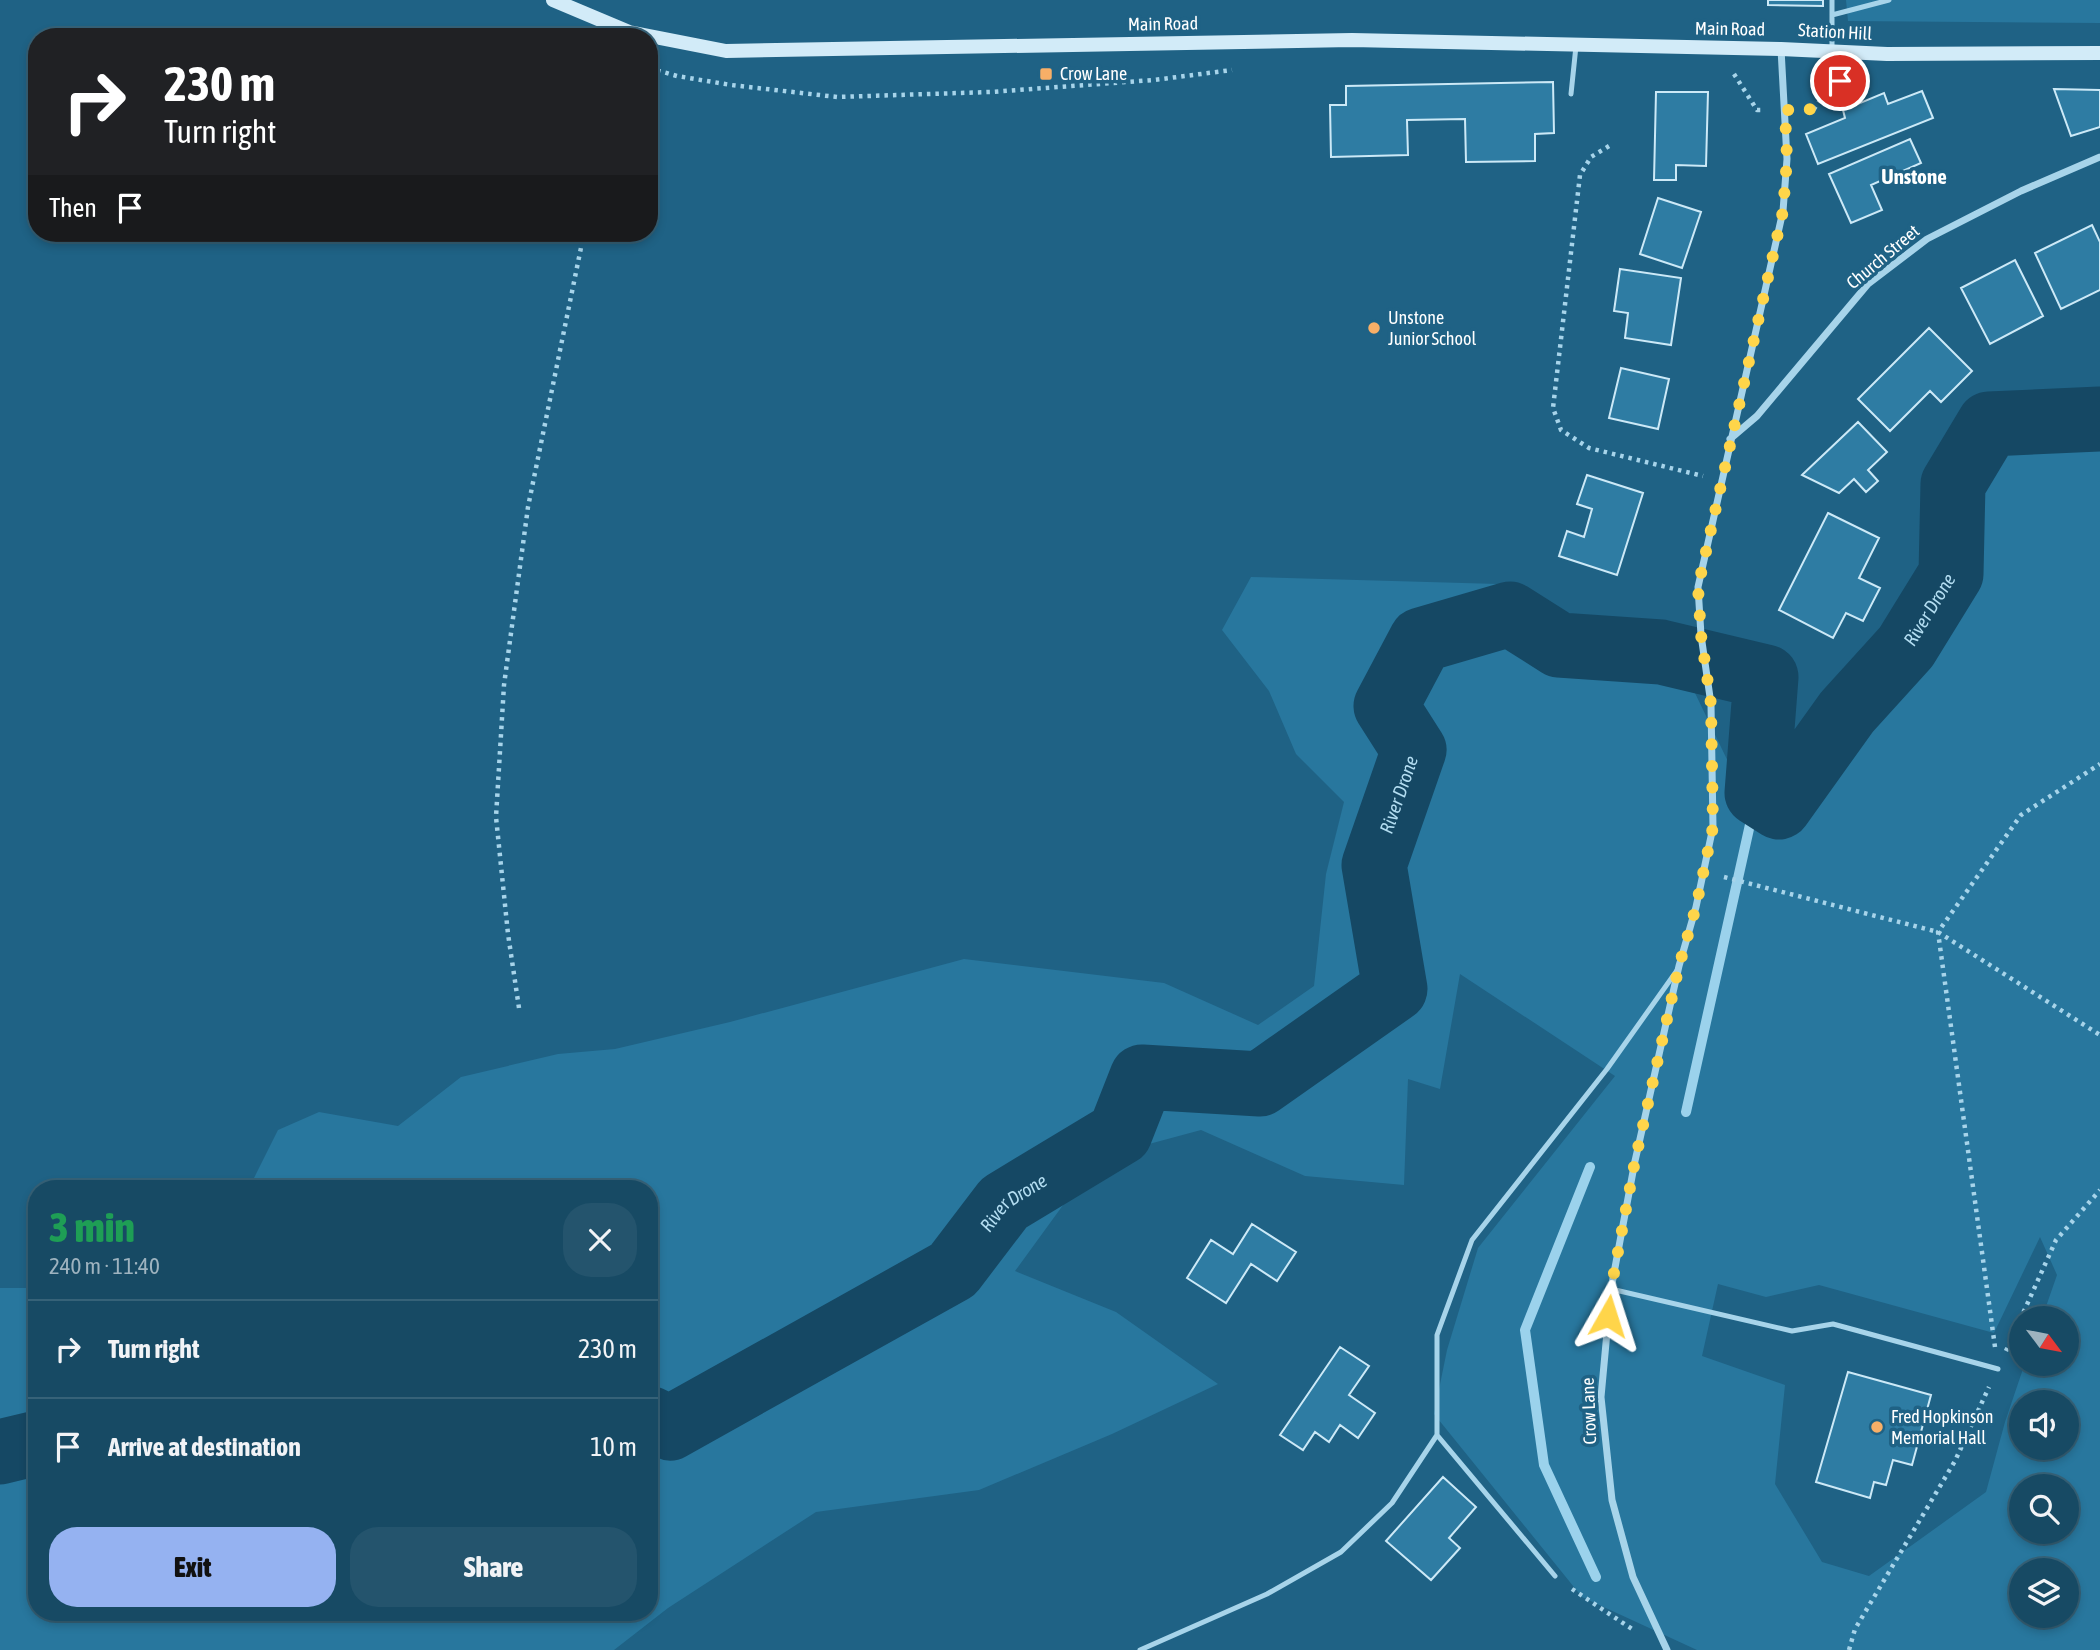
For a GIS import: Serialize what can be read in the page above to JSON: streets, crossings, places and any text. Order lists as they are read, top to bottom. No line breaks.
{"streets":{"main road":["Main Road","Station Hill"],"street":["Church Street","Crow Lane"]},"crossings":[["Main Road","Station Hill"],["Main Road","Crow Lane"],["Station Hill","Crow Lane"],["Church Street","Crow Lane"]],"districts":["Unstone"],"water":["River Drone"],"places":{"transit":["Crow Lane"],"other":["Unstone Junior School","Fred Hopkinson Memorial Hall"]},"north":"bottom right","page":{"turn":["230 m","Turn right"],"then":"Then","heading":["3 min","240 m · 11:40"],"list":[{"name":"Turn right","value":"230 m"},{"name":"Arrive at destination","value":"10 m"}],"buttons":["Exit","Share"]}}
